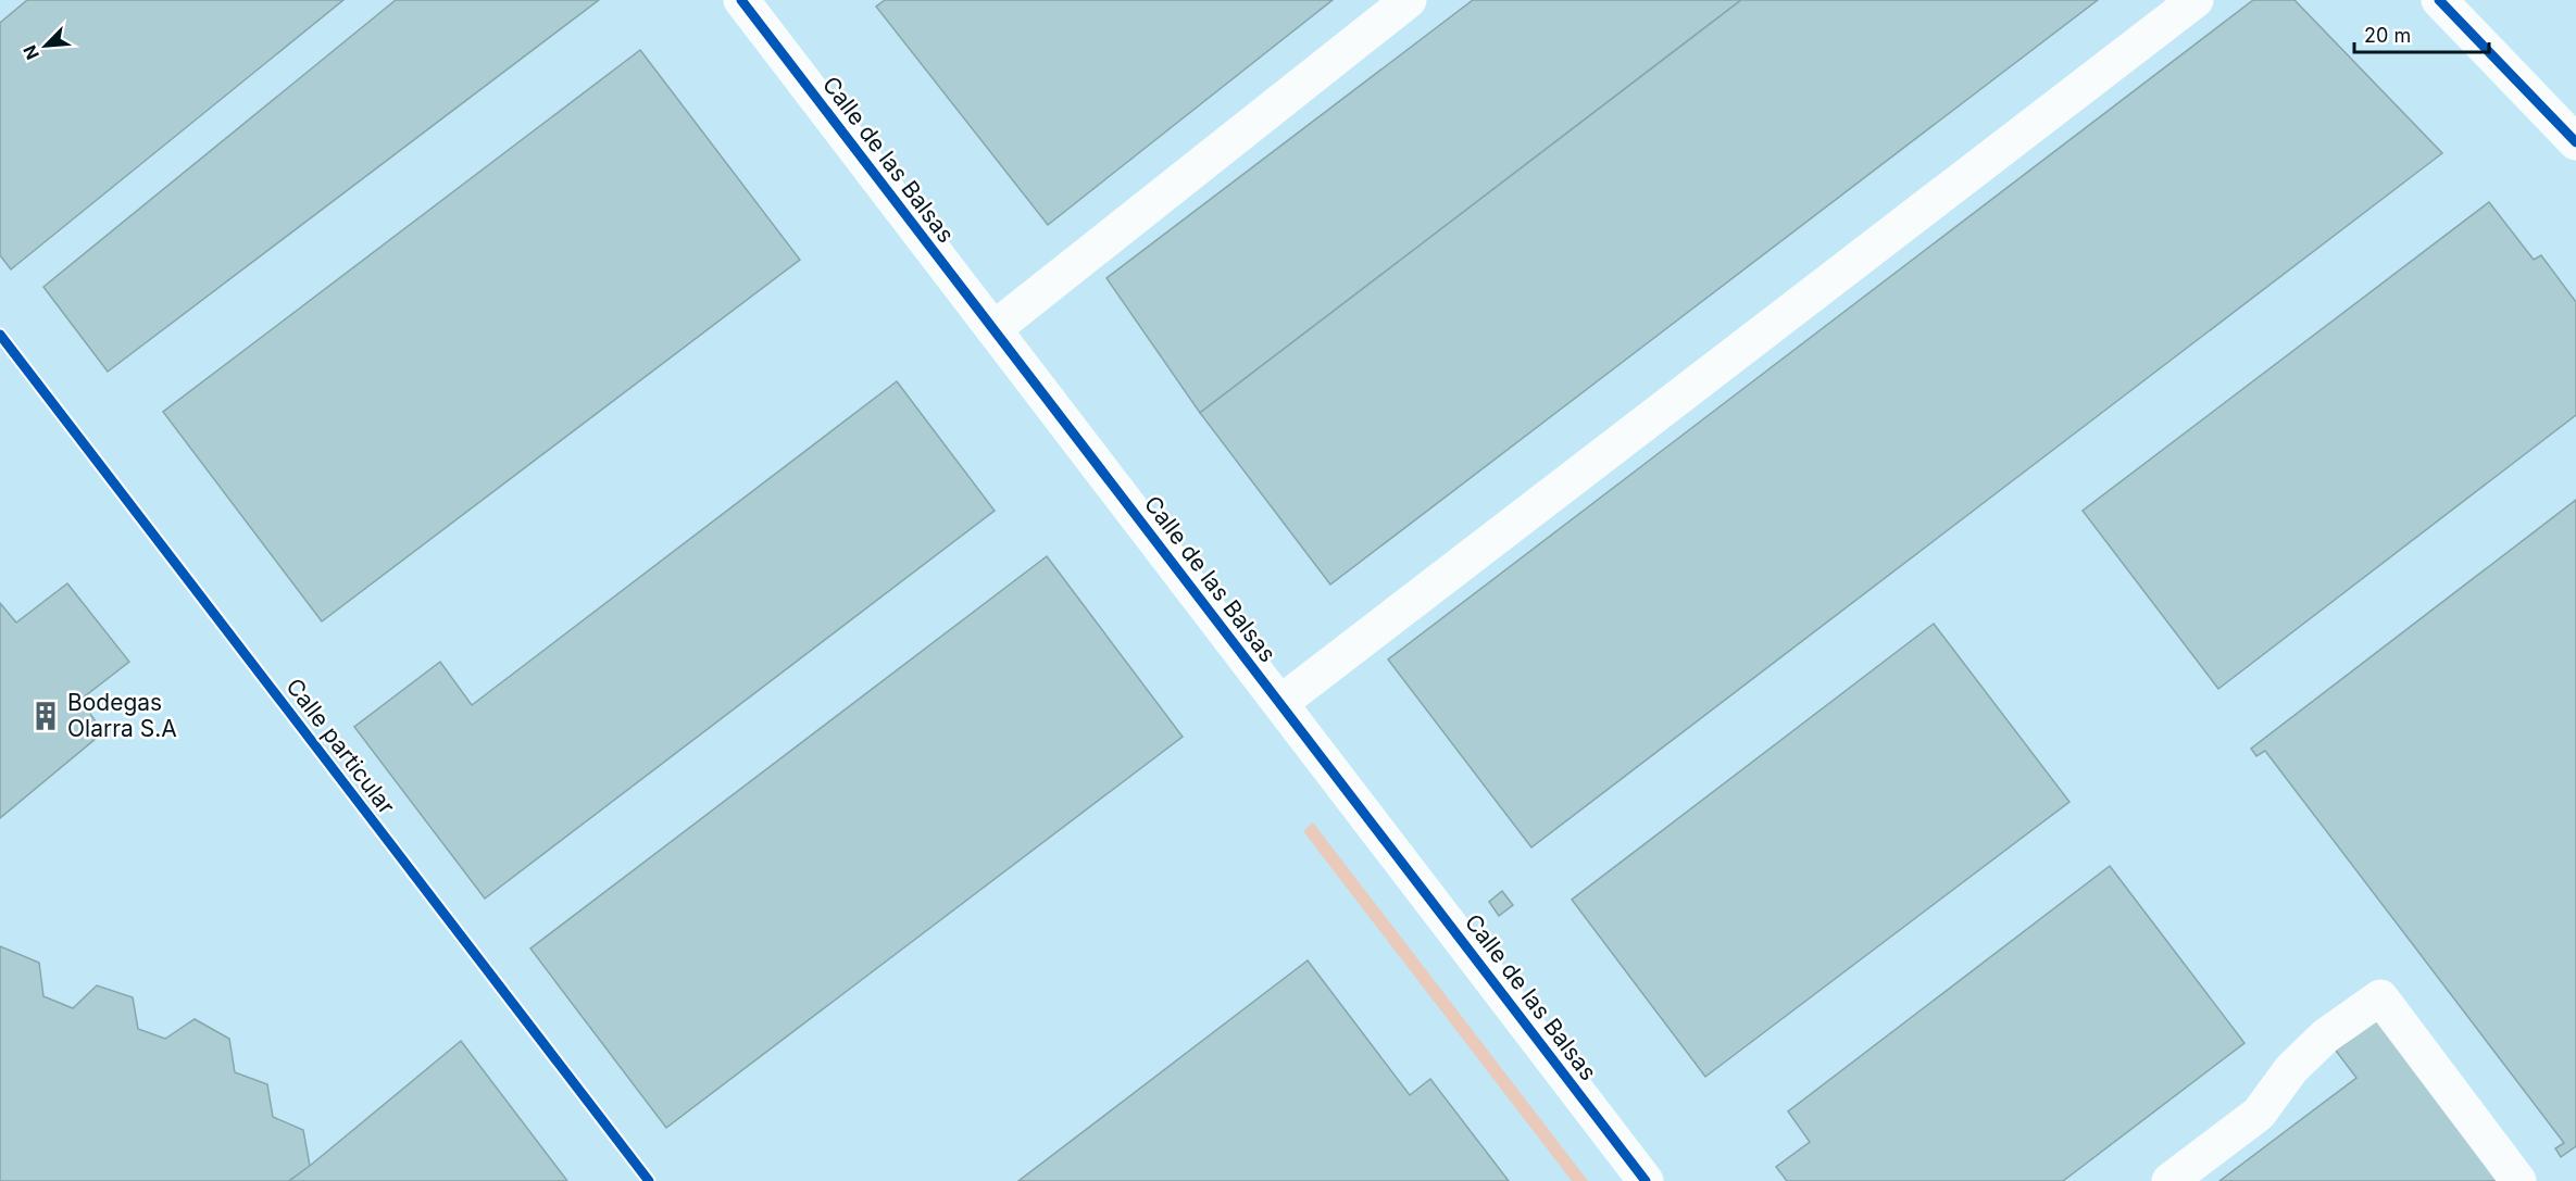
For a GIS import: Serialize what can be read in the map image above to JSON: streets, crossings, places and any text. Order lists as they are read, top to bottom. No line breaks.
{"streets":{"street":["Calle de las Balsas"],"cycle path":["Calle particular"]},"places":{"building":["Bodegas Olarra S.A"]},"scale_bar":"20 m","north":"bottom left"}
